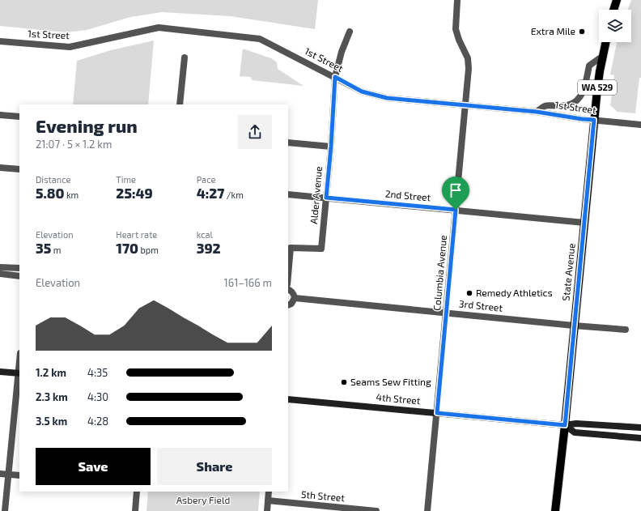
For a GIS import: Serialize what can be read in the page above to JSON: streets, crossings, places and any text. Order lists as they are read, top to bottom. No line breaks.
{"streets":{"main road":["WA 529","State Avenue","4th Street"],"street":["1st Street","Alder Avenue","2nd Street","Columbia Avenue","3rd Street","5th Street"]},"crossings":[["1st Street","Alder Avenue"],["1st Street","State Avenue"],["1st Street","Columbia Avenue"],["Alder Avenue","2nd Street"],["2nd Street","State Avenue"],["2nd Street","Columbia Avenue"],["State Avenue","3rd Street"],["State Avenue","4th Street"],["Columbia Avenue","3rd Street"],["Columbia Avenue","4th Street"]],"parks":["Asbery Field"],"places":["Extra Mile","Remedy Athletics","Seams Sew Fitting"],"page":{"heading":["Evening run","21:07 · 5 × 1.2 km"],"stats":[["Distance","5.80 km"],["Time","25:49"],["Pace","4:27 /km"],["Elevation","35 m"],["Heart rate","170 bpm"],["kcal","392"]],"chart":["Elevation","161–166 m"],"list":[{"name":"1.2 km","note":"4:35"},{"name":"2.3 km","note":"4:30"},{"name":"3.5 km","note":"4:28"}],"buttons":["Save","Share"]}}
